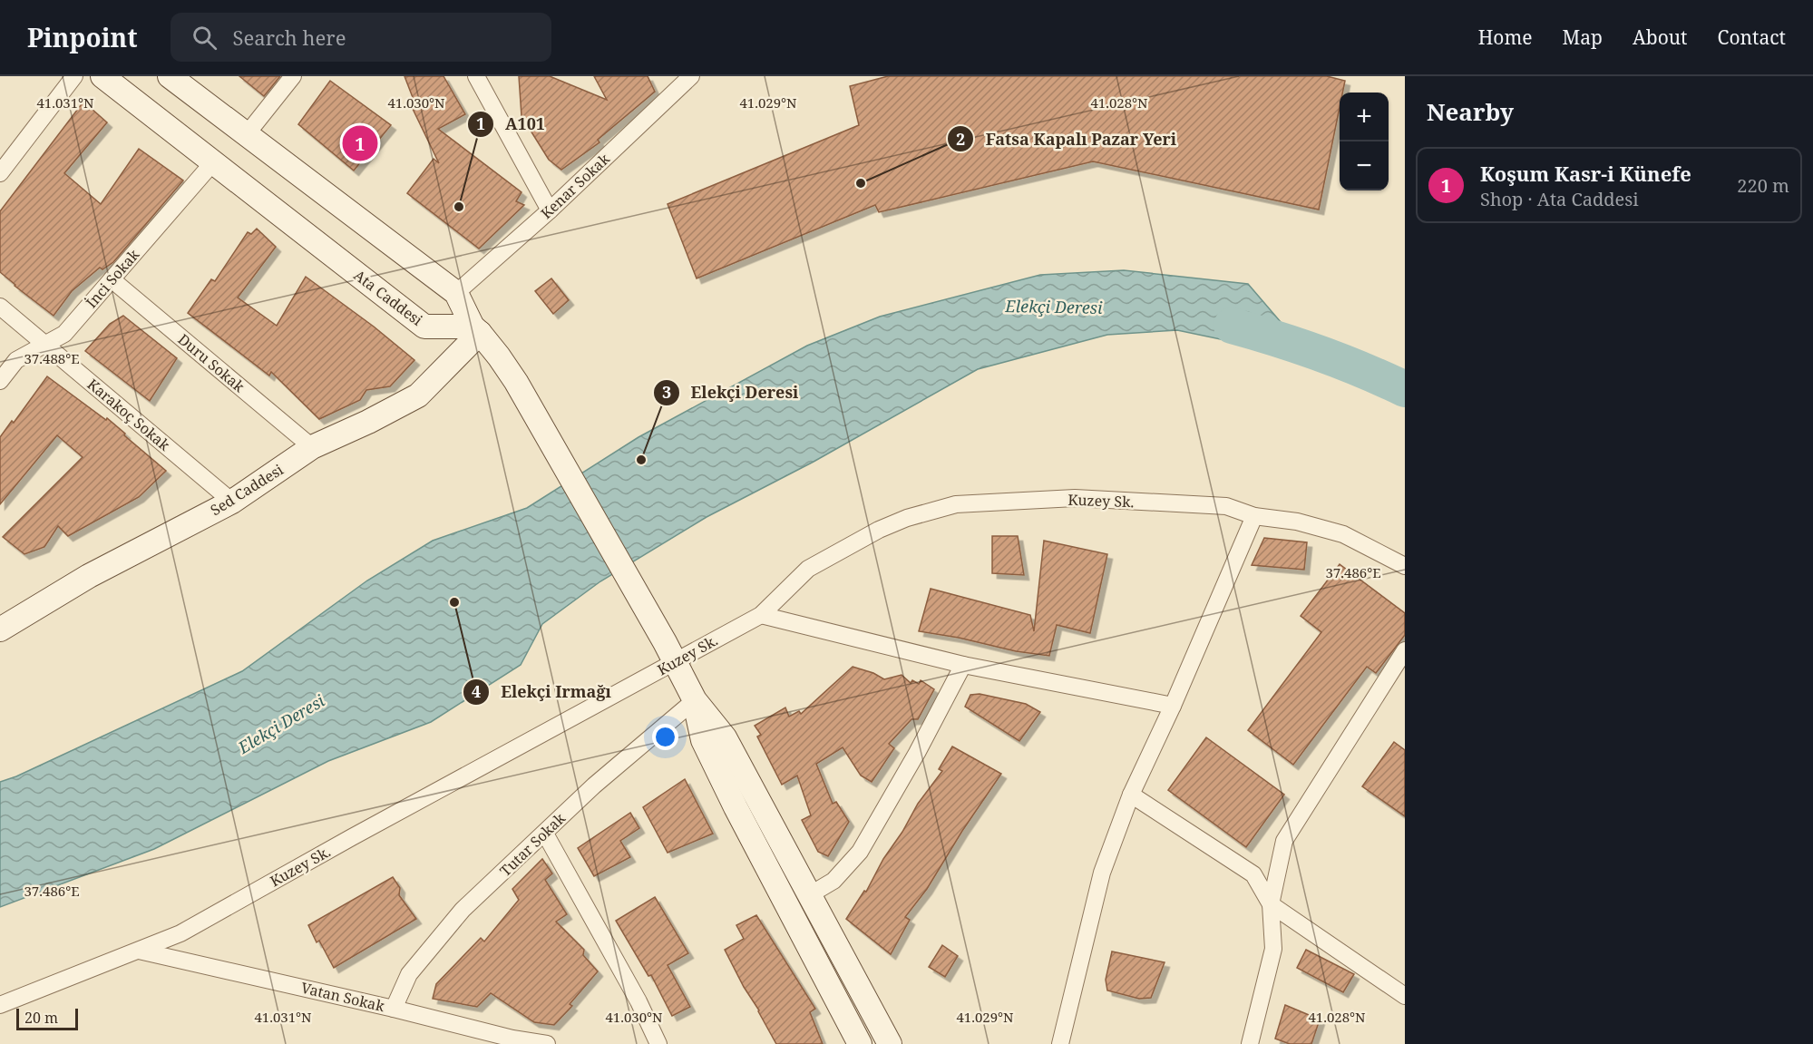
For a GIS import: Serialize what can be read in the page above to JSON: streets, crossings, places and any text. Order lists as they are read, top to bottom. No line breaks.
{"streets":{"main road":["Ata Caddesi","Sed Caddesi"],"street":["Kenar Sokak","İnci Sokak","Duru Sokak","Karakoç Sokak","Kuzey Sk.","Tutar Sokak","Vatan Sokak"]},"crossings":[["İnci Sokak","Ata Caddesi"],["İnci Sokak","Duru Sokak"],["İnci Sokak","Karakoç Sokak"],["Ata Caddesi","Sed Caddesi"],["Duru Sokak","Sed Caddesi"],["Karakoç Sokak","Sed Caddesi"],["Kuzey Sk.","Vatan Sokak"],["Tutar Sokak","Vatan Sokak"]],"water":["Elekçi Deresi"],"places":["Fatsa Kapalı Pazar Yeri","A101","Elekçi Deresi","Elekçi Irmağı"],"scale_bar":"20 m","page":{"header":"Pinpoint","search":"Search here","nav":["Home","Map","About","Contact"],"heading":"Nearby","map_buttons":["+","−"],"pins":"1","list":[{"mark":"1","name":"Koşum Kasr-i Künefe","note":"Shop · Ata Caddesi","value":"220 m"}],"scale":"20 m"},"coordinates":["41.031°N","41.030°N","41.029°N","41.028°N","37.488°E","37.486°E"]}
